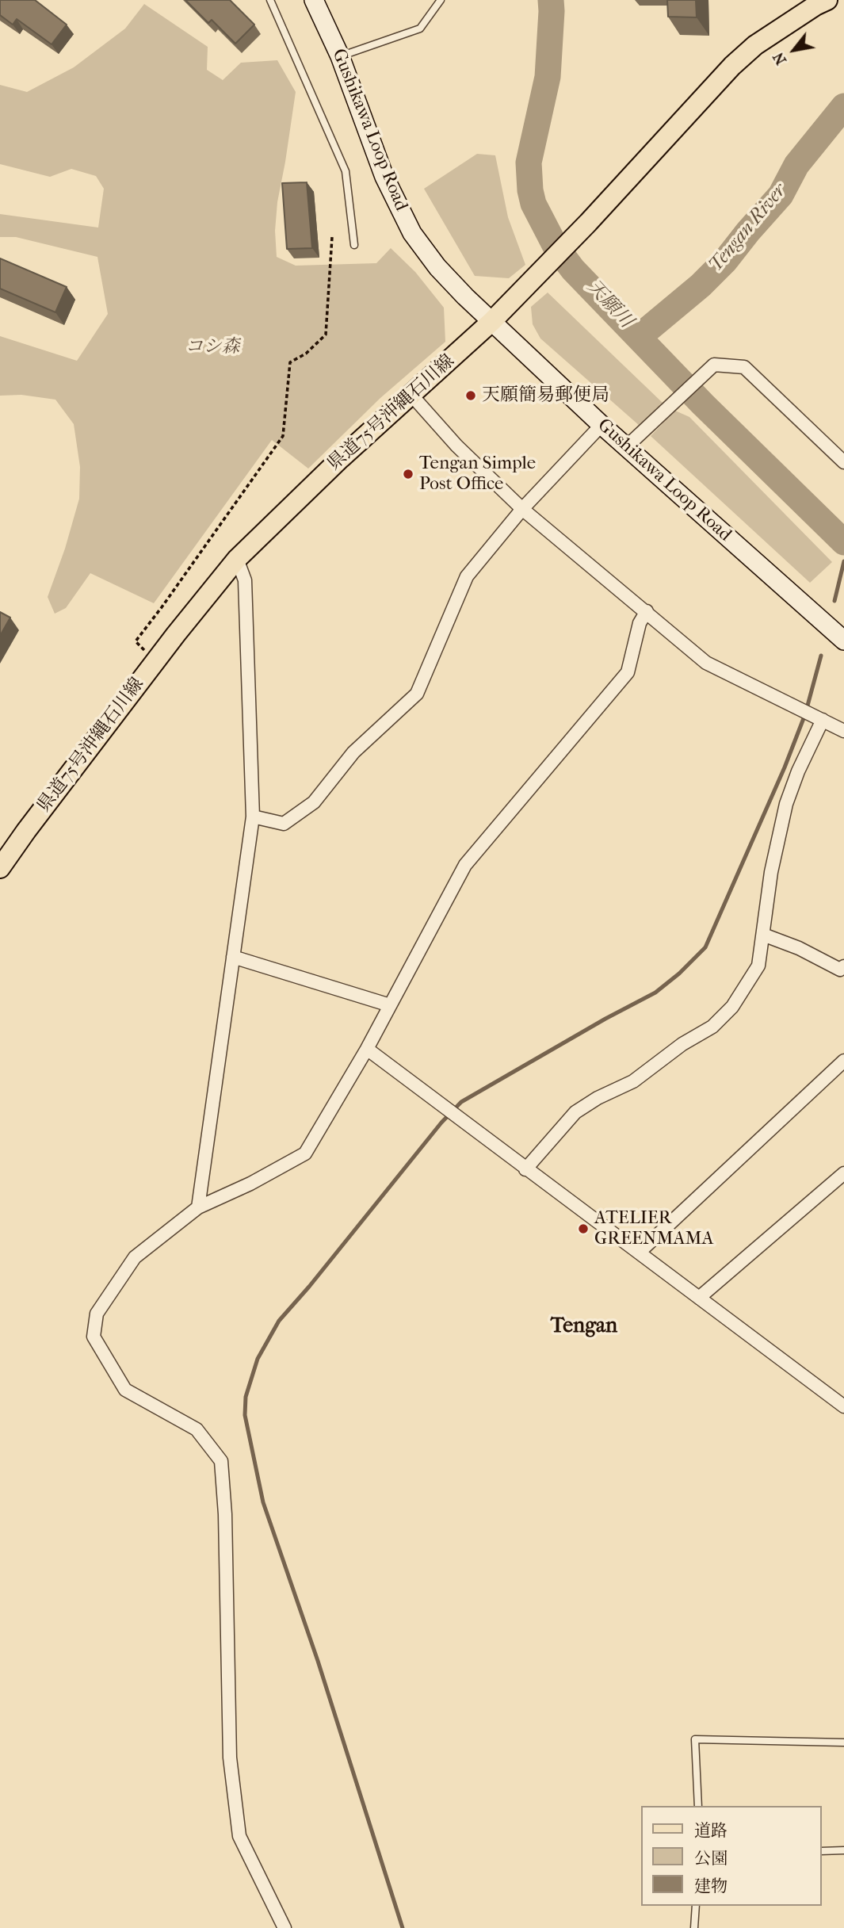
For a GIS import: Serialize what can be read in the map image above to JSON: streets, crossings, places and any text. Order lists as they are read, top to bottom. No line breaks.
{"streets":{"main road":["Gushikawa Loop Road","県道75号沖縄石川線"]},"crossings":[["Gushikawa Loop Road","県道75号沖縄石川線"]],"districts":["Tengan"],"water":["Tengan River","天願川"],"parks":["コシ森"],"places":["天願簡易郵便局","Tengan Simple Post Office","ATELIER GREENMAMA"],"legend":["道路","公園","建物"],"north":"bottom left"}
